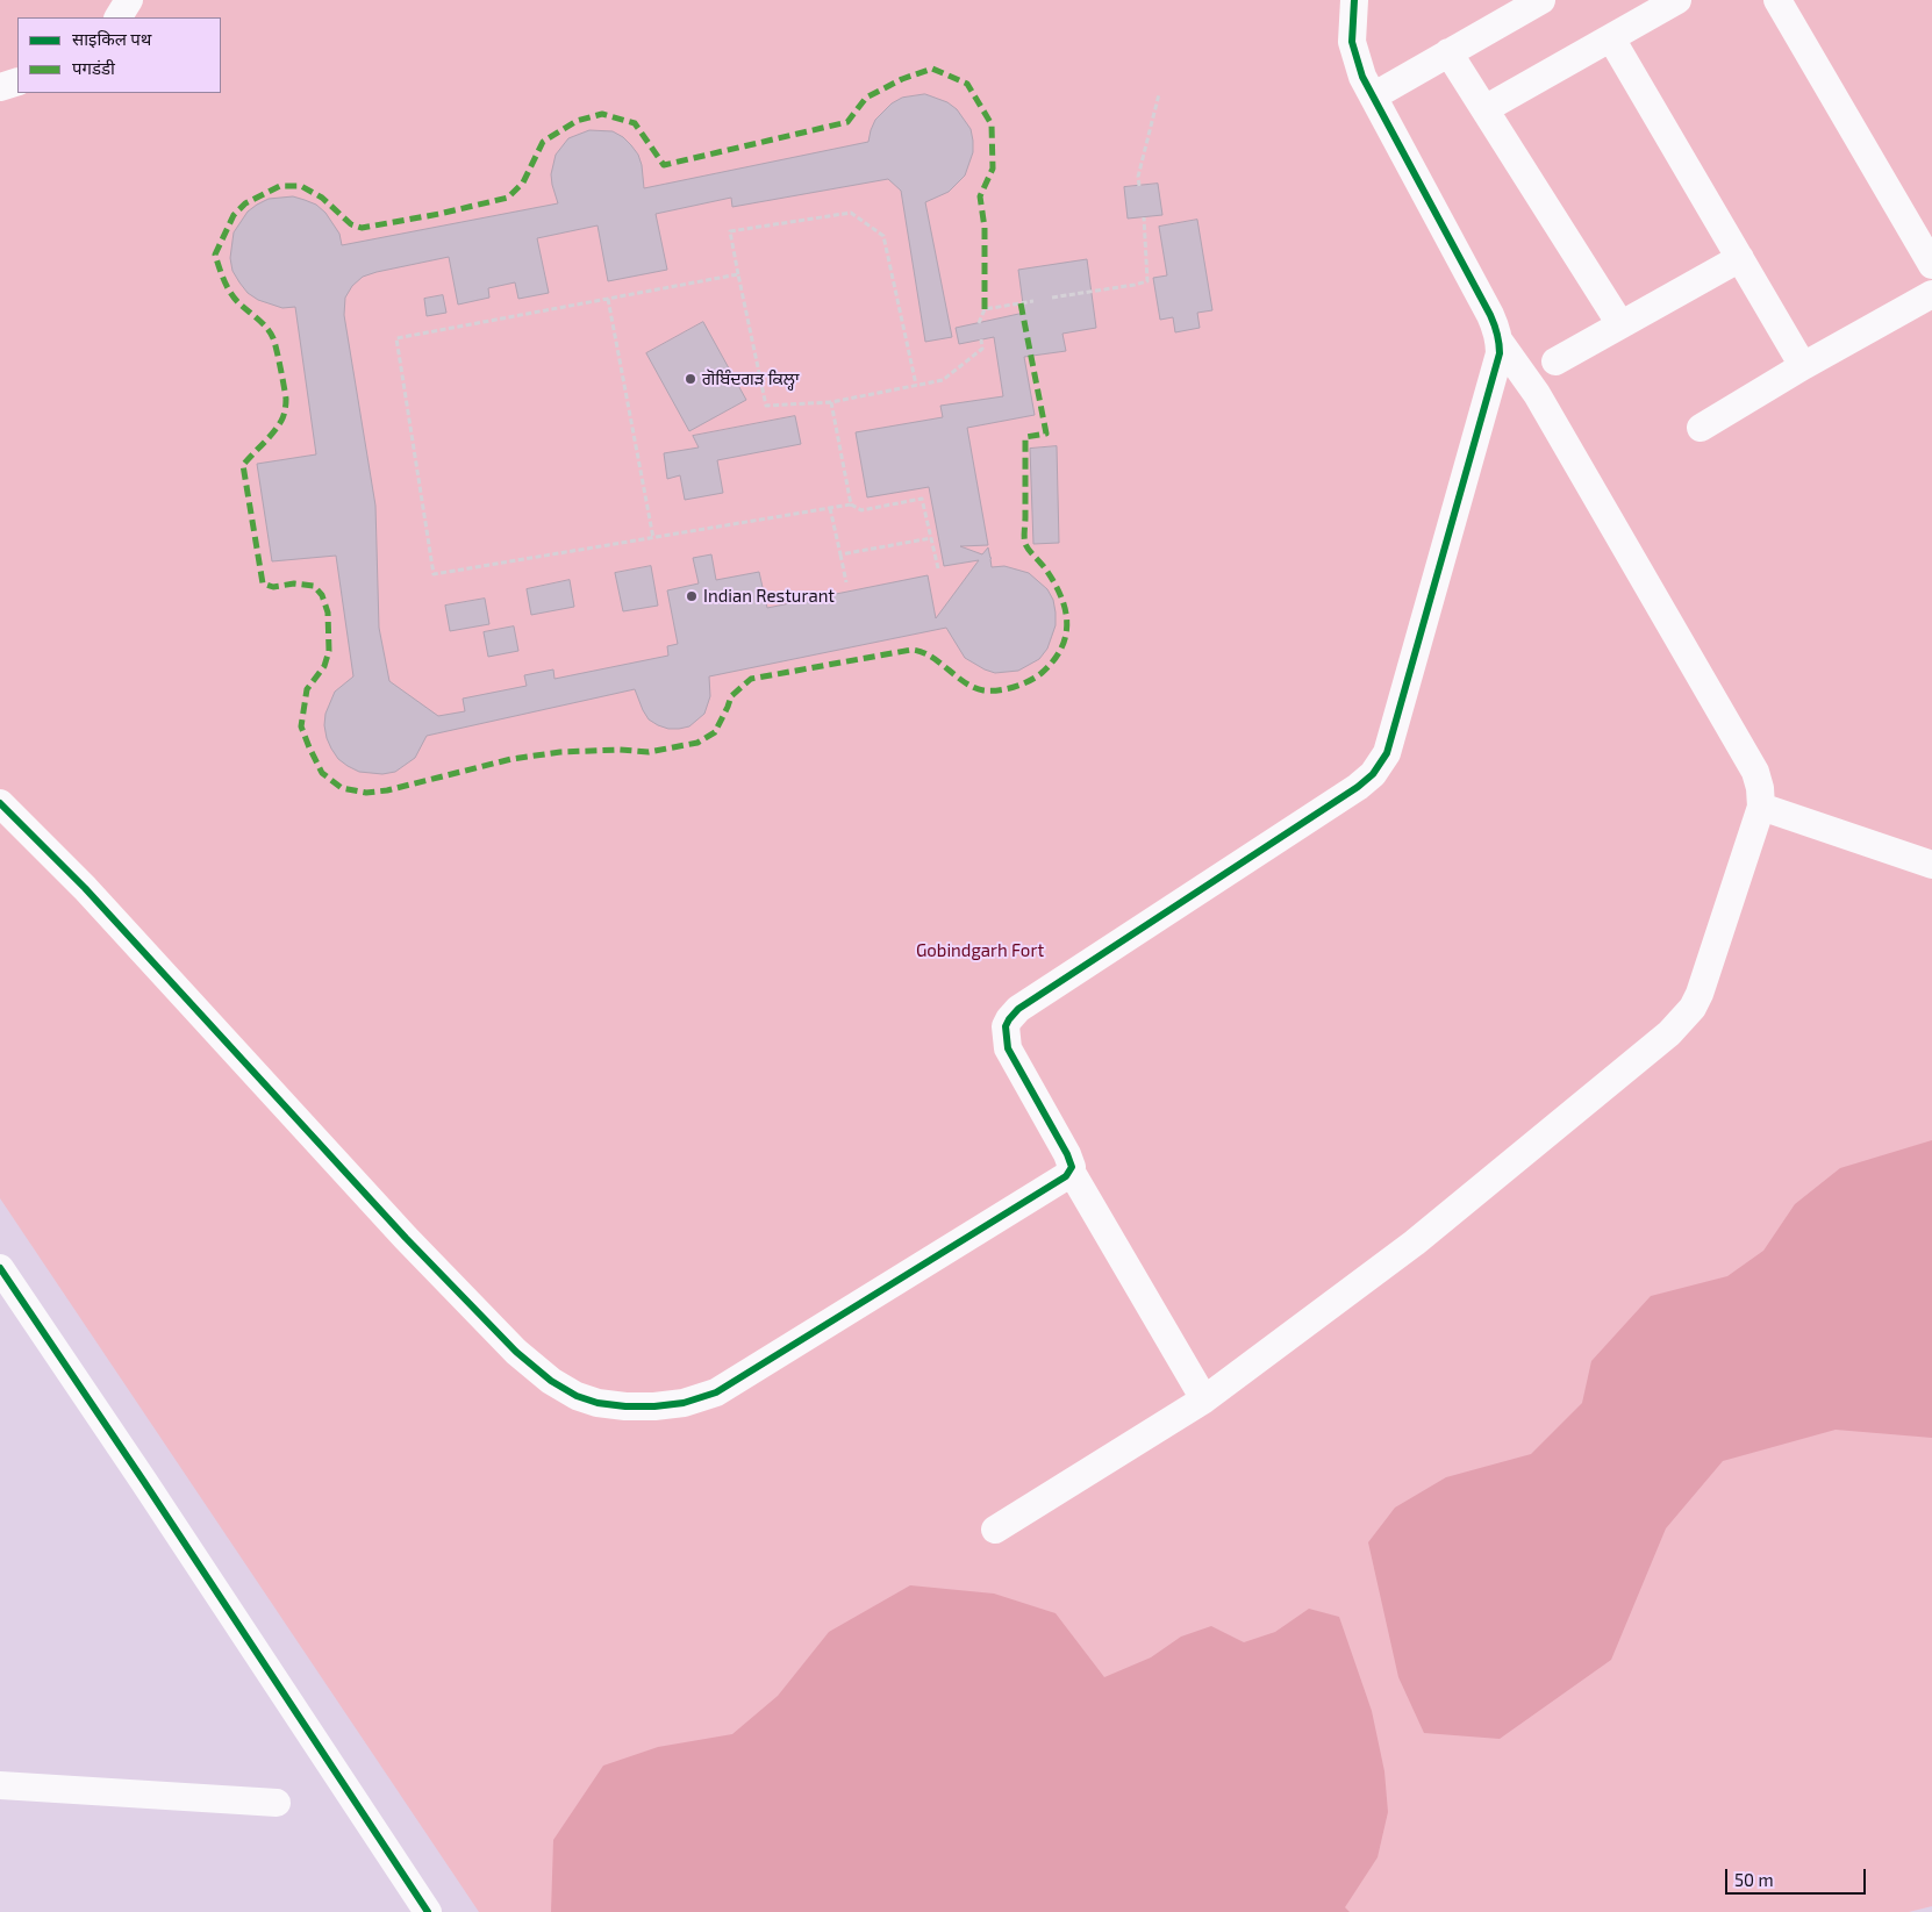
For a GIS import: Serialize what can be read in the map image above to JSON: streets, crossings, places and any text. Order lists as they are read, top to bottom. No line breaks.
{"parks":["Gobindgarh Fort"],"places":["ਗੋਬਿੰਦਗੜ ਕਿਲ੍ਹਾ","Indian Resturant"],"legend":["साइकिल पथ","पगडंडी"],"scale_bar":"50 m"}
